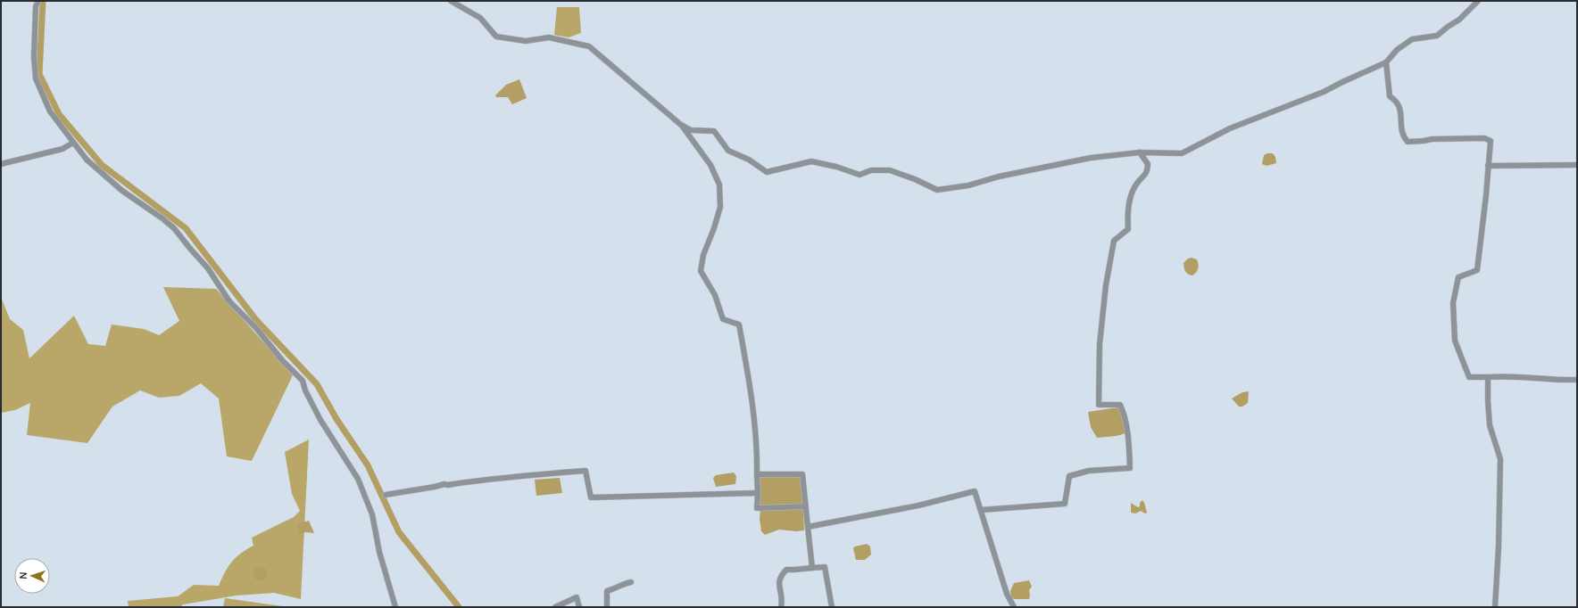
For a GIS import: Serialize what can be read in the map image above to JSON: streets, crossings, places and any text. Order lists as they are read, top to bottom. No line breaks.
{"north":"left"}
